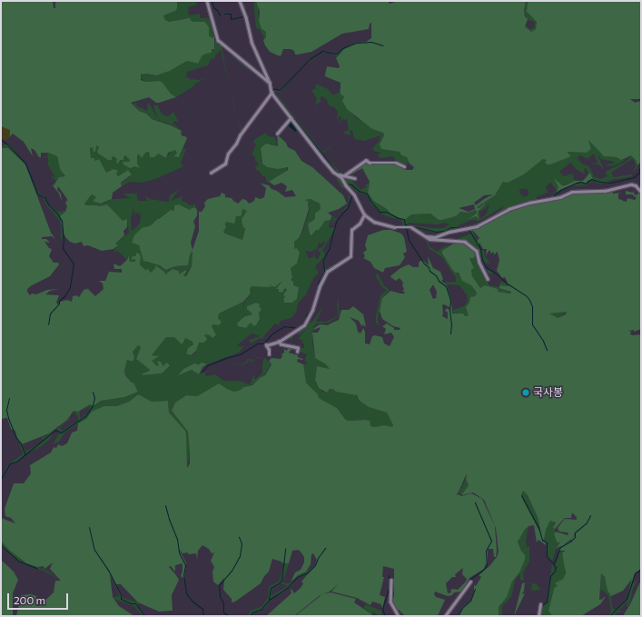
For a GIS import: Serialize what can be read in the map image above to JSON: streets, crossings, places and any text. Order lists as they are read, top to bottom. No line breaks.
{"places":["국사봉"],"scale_bar":"200 m"}
